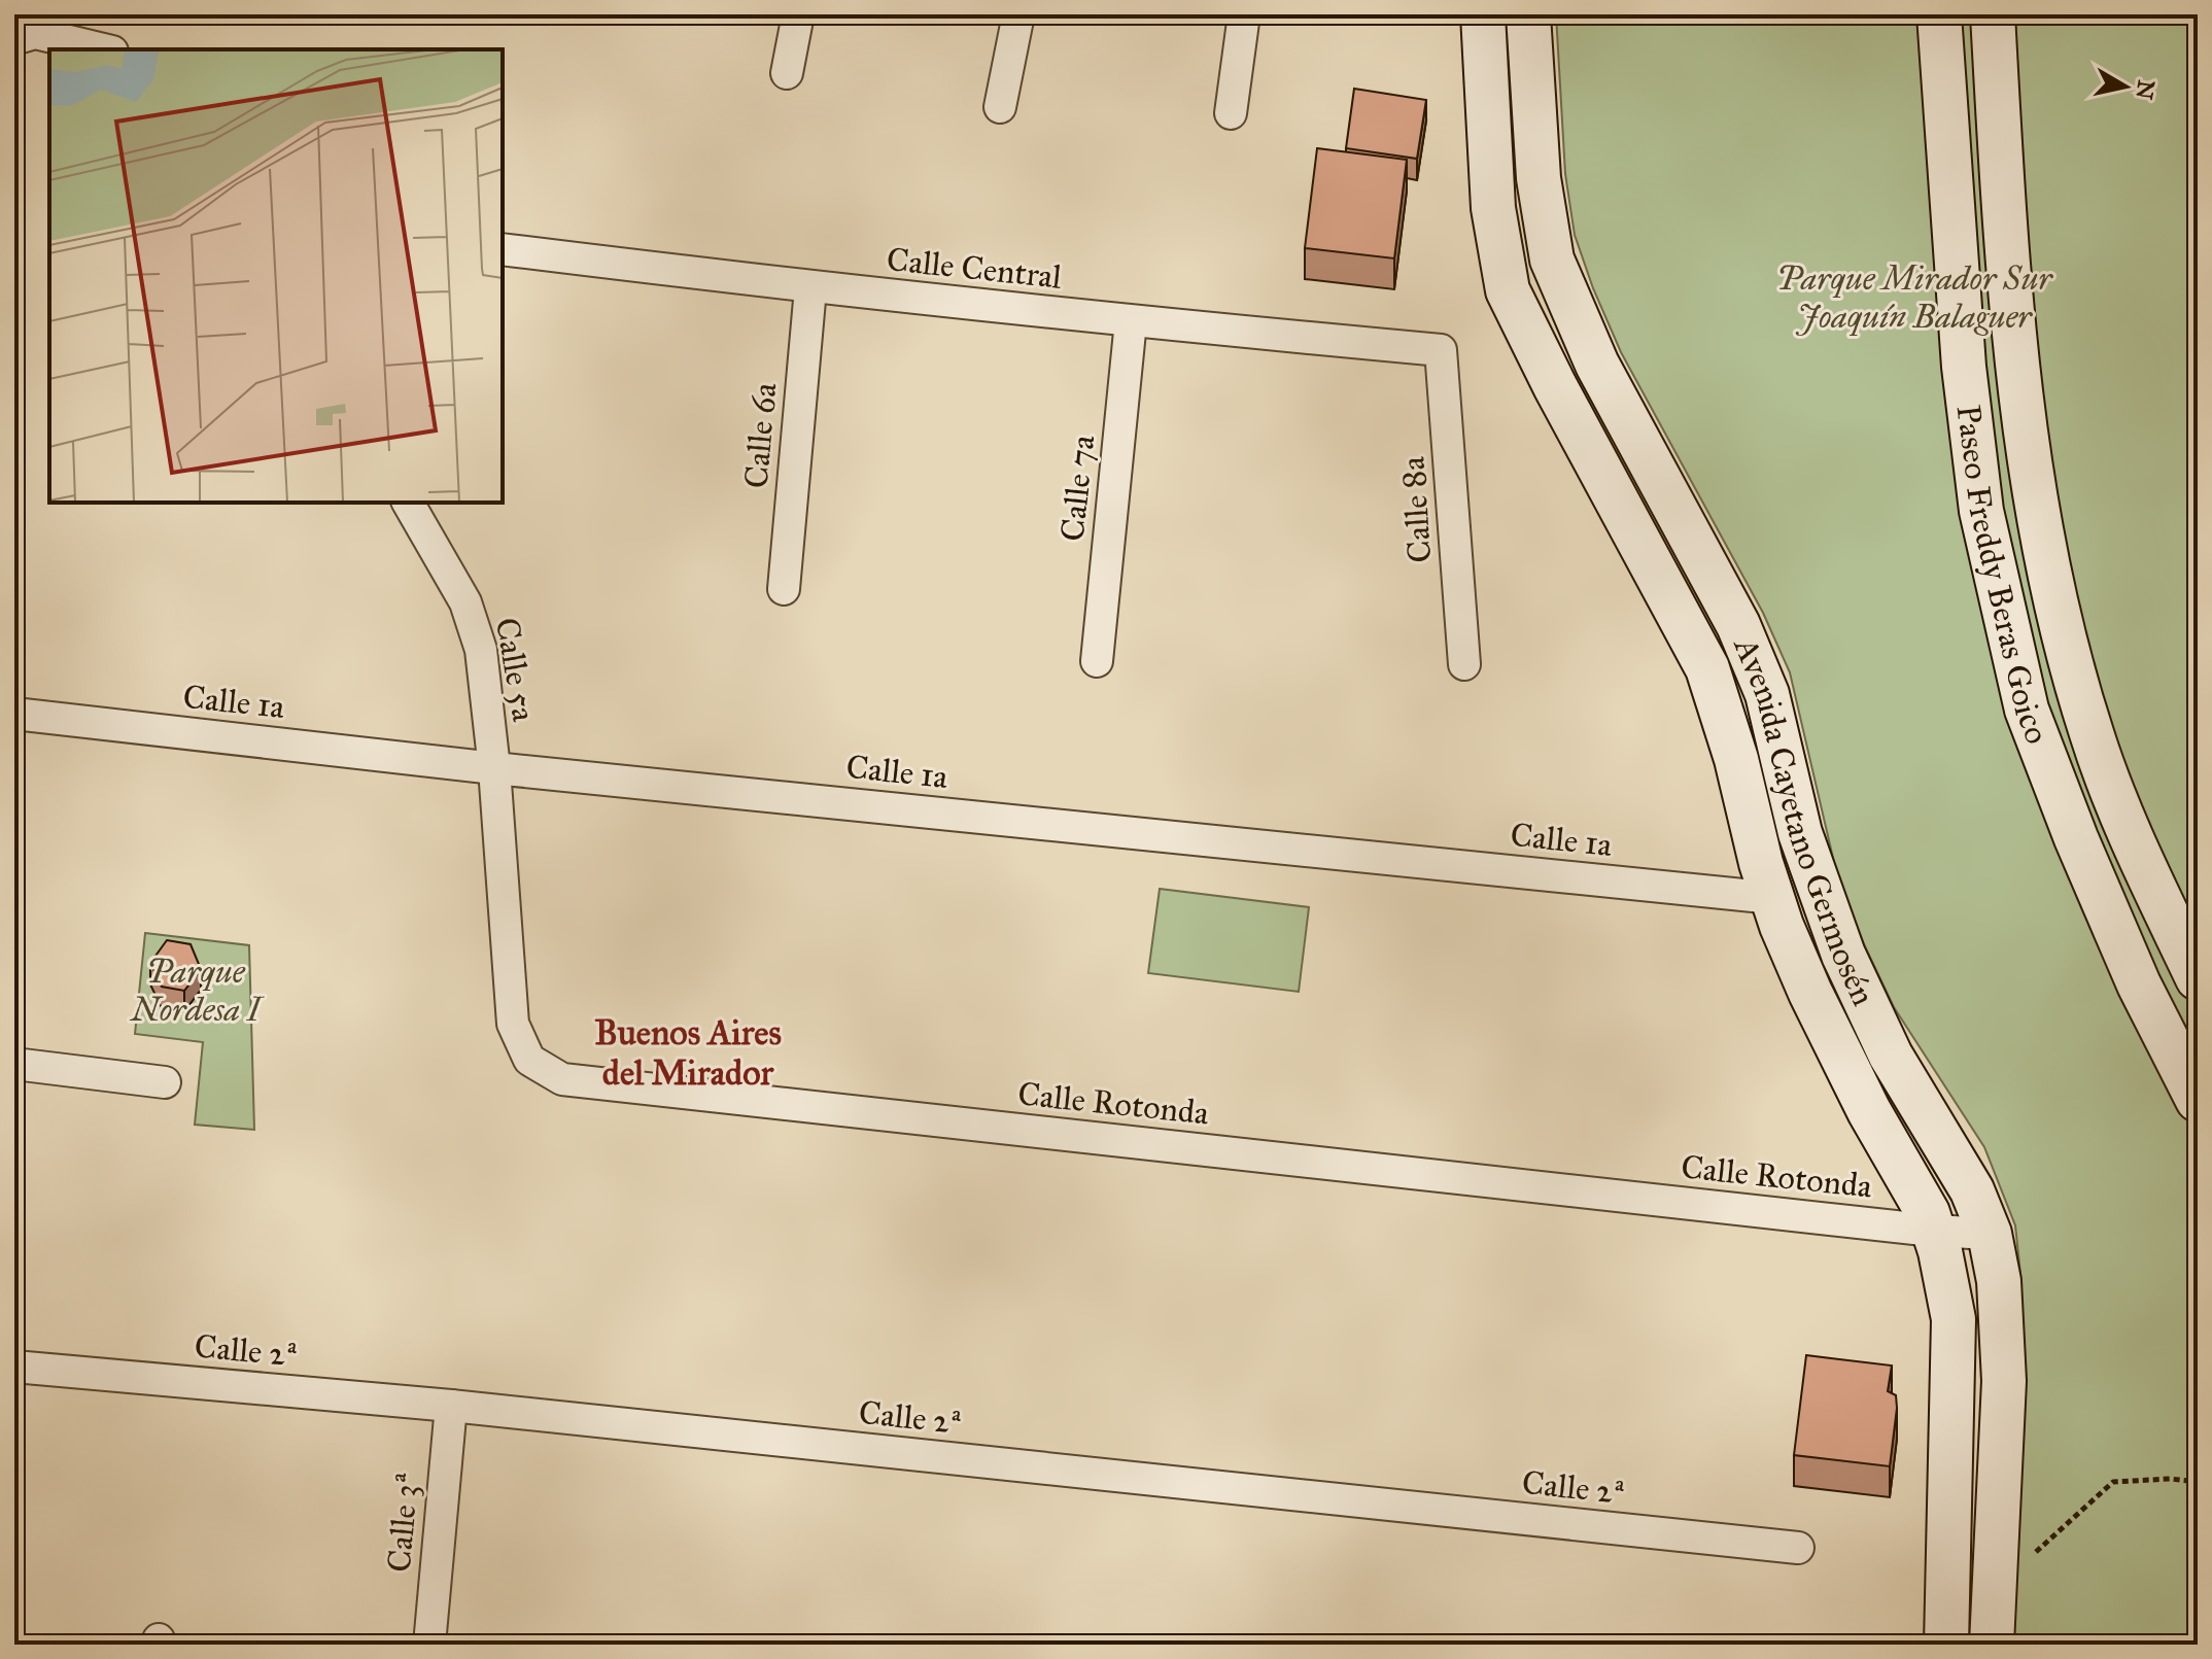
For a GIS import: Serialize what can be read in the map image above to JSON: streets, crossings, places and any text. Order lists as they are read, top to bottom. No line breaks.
{"streets":{"street":["Calle Central","Calle 6a","Calle 7a","Calle 8a","Paseo Freddy Beras Goico","Calle 5a","Calle 1a","Avenida Cayetano Germosén","Calle Rotonda","Calle 2ª","Calle 3ª"]},"crossings":[["Calle Central","Calle 6a"],["Calle Central","Calle 7a"],["Calle Central","Calle 8a"],["Calle 5a","Calle 1a"],["Calle 5a","Calle Rotonda"],["Calle 1a","Avenida Cayetano Germosén"],["Calle 1a","Calle Rotonda"],["Avenida Cayetano Germosén","Calle Rotonda"],["Calle 2ª","Calle 3ª"]],"districts":["Buenos Aires del Mirador"],"parks":["Parque Mirador Sur Joaquín Balaguer","Parque Nordesa I"],"north":"right"}
